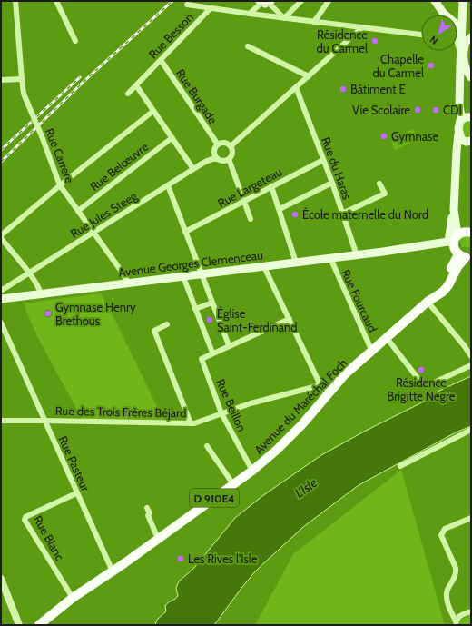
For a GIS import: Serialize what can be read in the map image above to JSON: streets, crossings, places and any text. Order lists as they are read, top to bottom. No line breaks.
{"streets":{"main road":["Avenue Georges Clemenceau","Avenue du Maréchal Foch","D 910E4"],"street":["Rue Besson","Rue Burgade","Rue Carrere","Rue Belœuvre","Rue du Haras","Rue Largeteau","Rue Jules Steeg","Rue Fourcaud","Rue Beillon","Rue des Trois Frères Béjard","Rue Pasteur","Rue Blanc"]},"crossings":[["Rue Besson","Rue Burgade"],["Rue Burgade","Rue Jules Steeg"],["Rue Carrere","Rue Belœuvre"],["Rue Carrere","Rue Jules Steeg"],["Rue Carrere","Avenue Georges Clemenceau"],["Rue du Haras","Rue Largeteau"],["Rue du Haras","Avenue Georges Clemenceau"],["Avenue Georges Clemenceau","Rue Fourcaud"],["Avenue Georges Clemenceau","Avenue du Maréchal Foch"],["Rue Fourcaud","Avenue du Maréchal Foch"],["Rue Beillon","Avenue du Maréchal Foch"],["Rue Beillon","Rue des Trois Frères Béjard"],["Avenue du Maréchal Foch","Rue Pasteur"],["Avenue du Maréchal Foch","Rue Blanc"],["Rue des Trois Frères Béjard","Rue Pasteur"],["Rue Pasteur","Rue Blanc"]],"water":["L'Isle"],"places":["Résidence du Carmel","Chapelle du Carmel","Bâtiment E","Vie Scolaire","CDI","Gymnase","École maternelle du Nord","Gymnase Henry Brethous","Église Saint-Ferdinand","Résidence Brigitte Negre","Les Rives l'Isle"],"north":"bottom left"}
